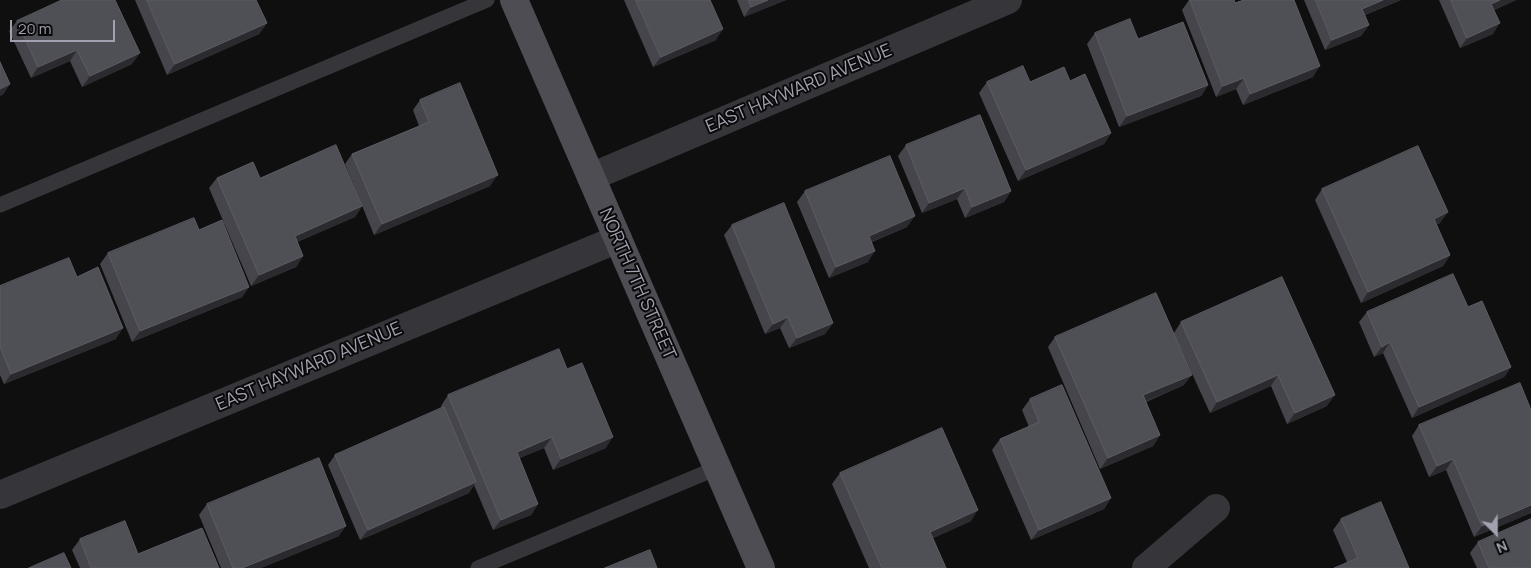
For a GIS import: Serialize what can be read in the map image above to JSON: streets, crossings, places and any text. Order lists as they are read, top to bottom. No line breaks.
{"streets":{"main road":["NORTH 7TH STREET"],"street":["EAST HAYWARD AVENUE"]},"crossings":[["EAST HAYWARD AVENUE","NORTH 7TH STREET"]],"scale_bar":"20 m","north":"bottom right"}
